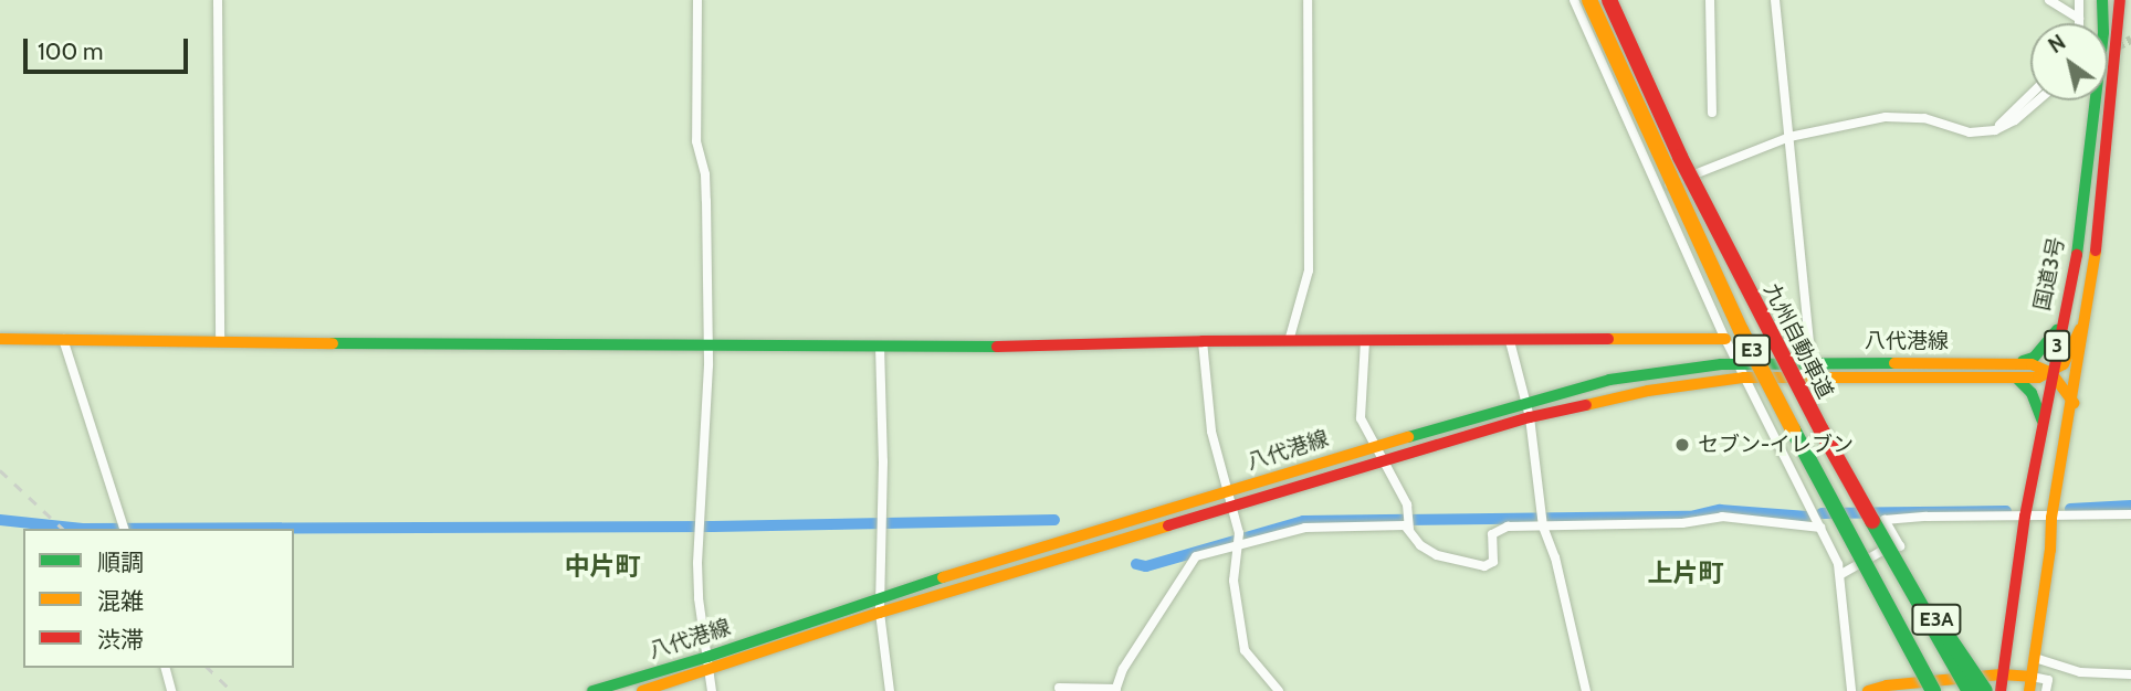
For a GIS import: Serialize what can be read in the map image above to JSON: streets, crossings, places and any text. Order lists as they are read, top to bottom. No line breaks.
{"streets":{"main road":["国道3号","九州自動車道","八代港線","3","E3","E3A"]},"crossings":[["国道3号","八代港線"],["九州自動車道","E3A"],["E3","E3A"]],"districts":["中片町","上片町"],"places":["セブン-イレブン"],"legend":["順調","混雑","渋滞"],"scale_bar":"100 m","north":"top left"}
